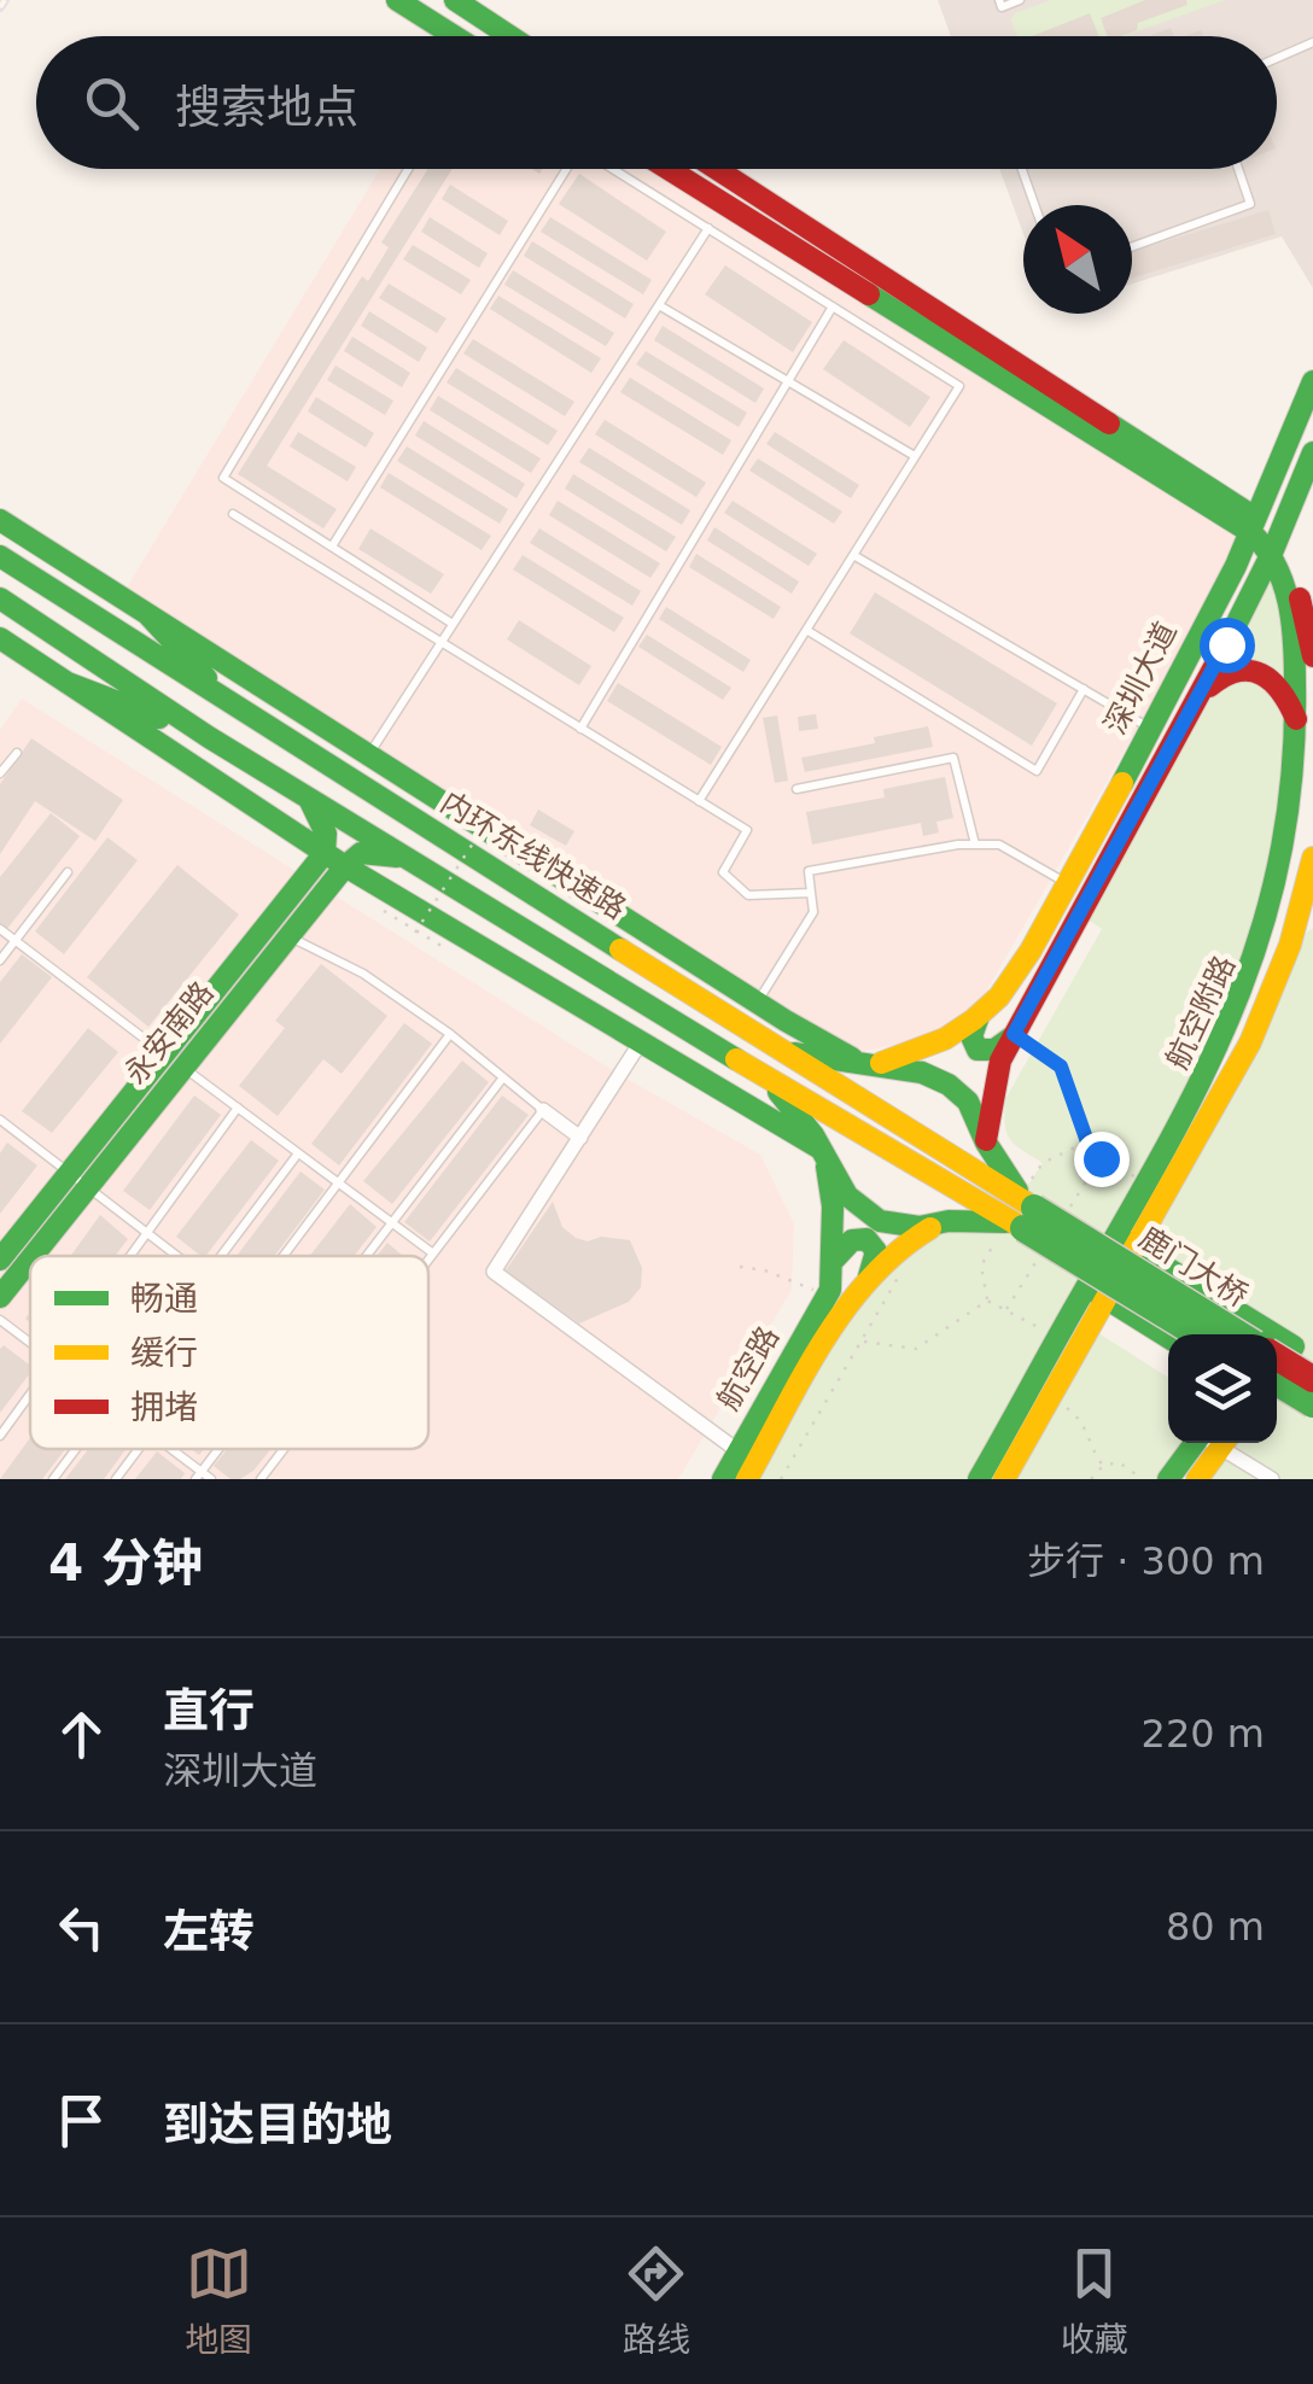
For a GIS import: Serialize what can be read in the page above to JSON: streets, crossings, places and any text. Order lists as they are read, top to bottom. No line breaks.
{"streets":{"main road":["深圳大道","内环东线快速路","航空附路","永安南路","鹿门大桥","航空路"]},"crossings":[["深圳大道","航空附路"],["内环东线快速路","鹿门大桥"]],"legend":["畅通","缓行","拥堵"],"north":"top left","page":{"search":"搜索地点","heading":["4 分钟","步行 · 300 m"],"list":[["直行","深圳大道","220 m"],["左转","80 m"],"到达目的地"],"nav":["地图","路线","收藏"]}}
